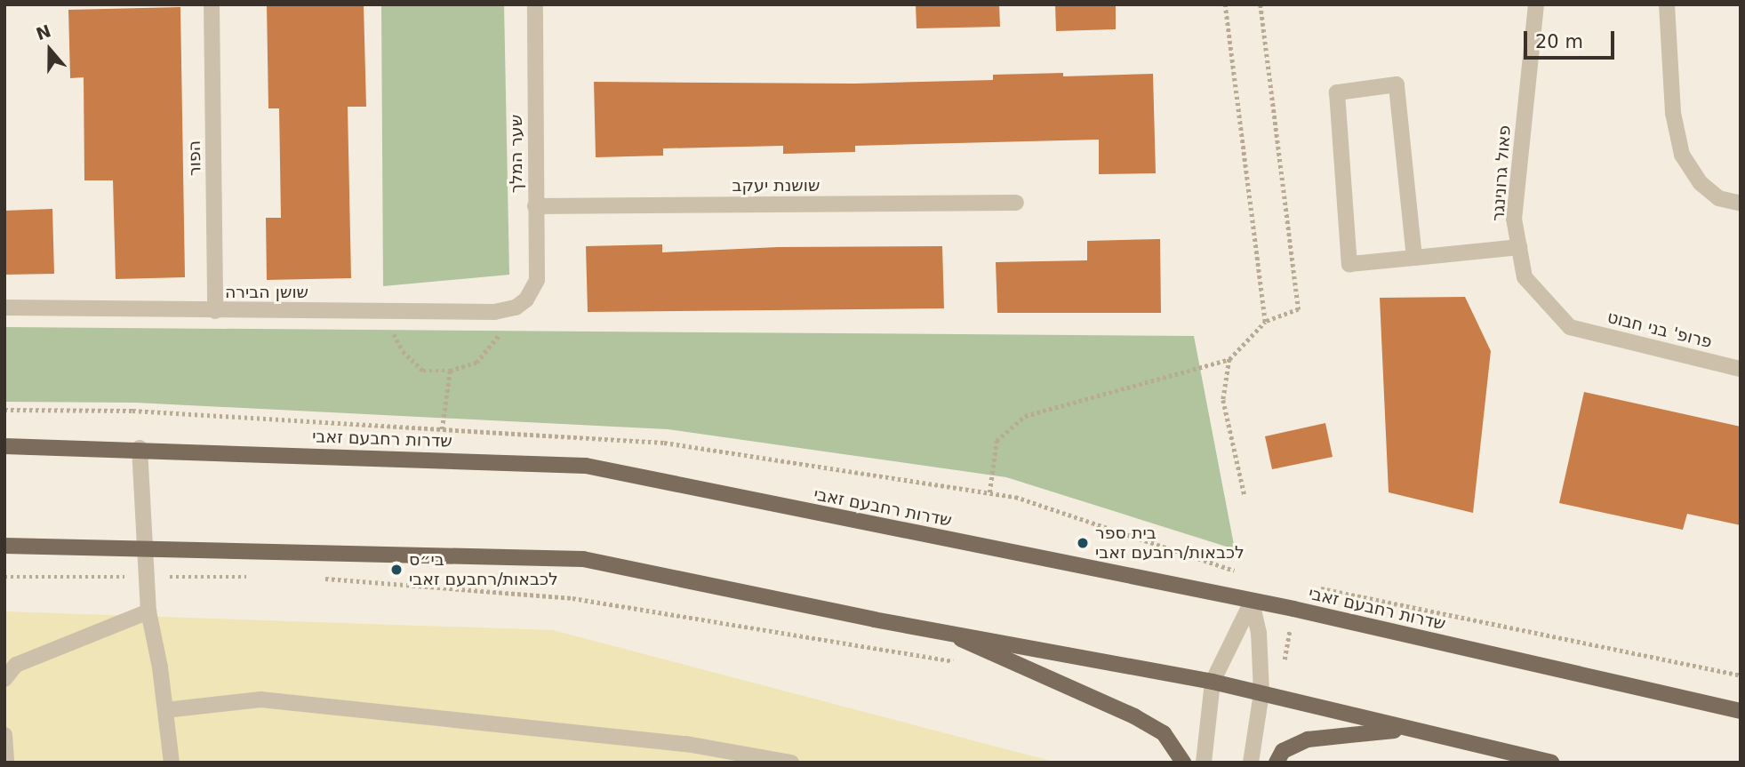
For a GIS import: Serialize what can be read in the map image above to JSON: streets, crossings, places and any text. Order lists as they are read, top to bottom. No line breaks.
{"streets":{"main road":["שדרות רחבעם זאבי"],"street":["שער המלך","הפור","פאול גרונינגר","שושנת יעקב","שושן הבירה","פרופ' בני חבוט"]},"crossings":[["שער המלך","שושנת יעקב"],["שער המלך","שושן הבירה"],["הפור","שושן הבירה"],["פאול גרונינגר","פרופ' בני חבוט"]],"places":["בית ספר לכבאות/רחבעם זאבי","בי״ס לכבאות/רחבעם זאבי"],"scale_bar":"20 m","north":"top"}
